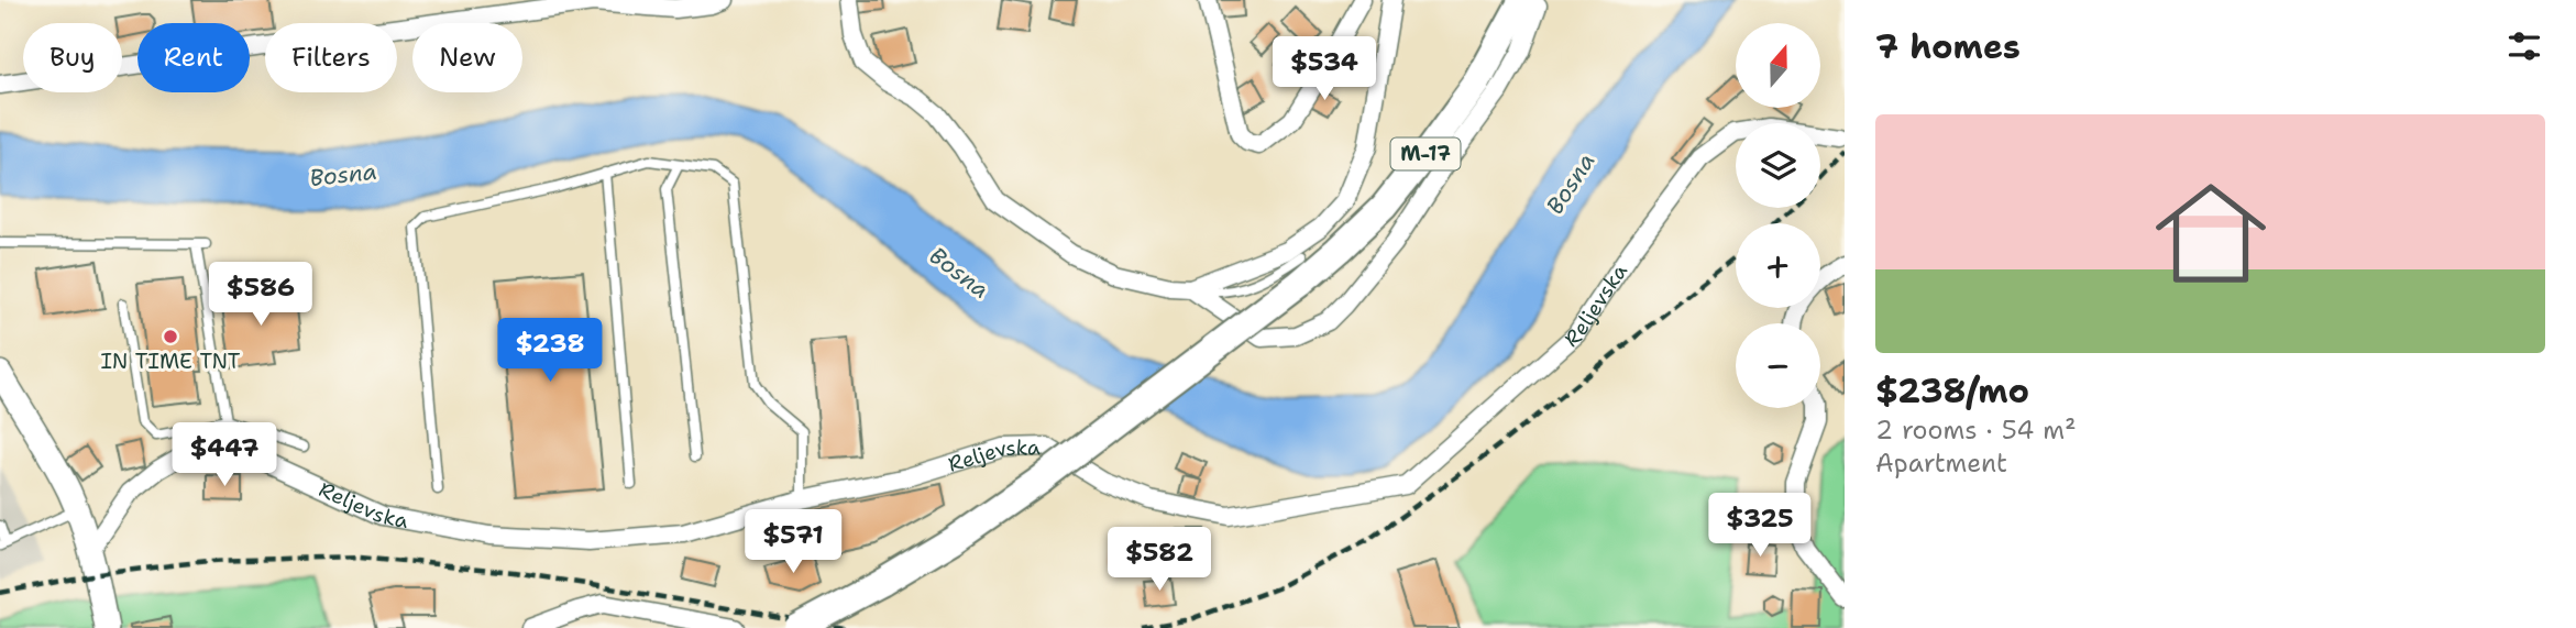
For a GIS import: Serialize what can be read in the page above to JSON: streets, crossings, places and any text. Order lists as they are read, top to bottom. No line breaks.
{"streets":{"main road":["M-17"],"street":["Reljevska"]},"water":["Bosna"],"places":["IN TIME TNT"],"north":"top","page":{"heading":"7 homes","map_buttons":["+","−"],"chip":["Buy","Rent","Filters","New"],"price":["$534","$586","$238","$447","$325","$571","$582"],"list":[{"name":"$238/mo","note":"2 rooms · 54 m² · Apartment"}]}}
